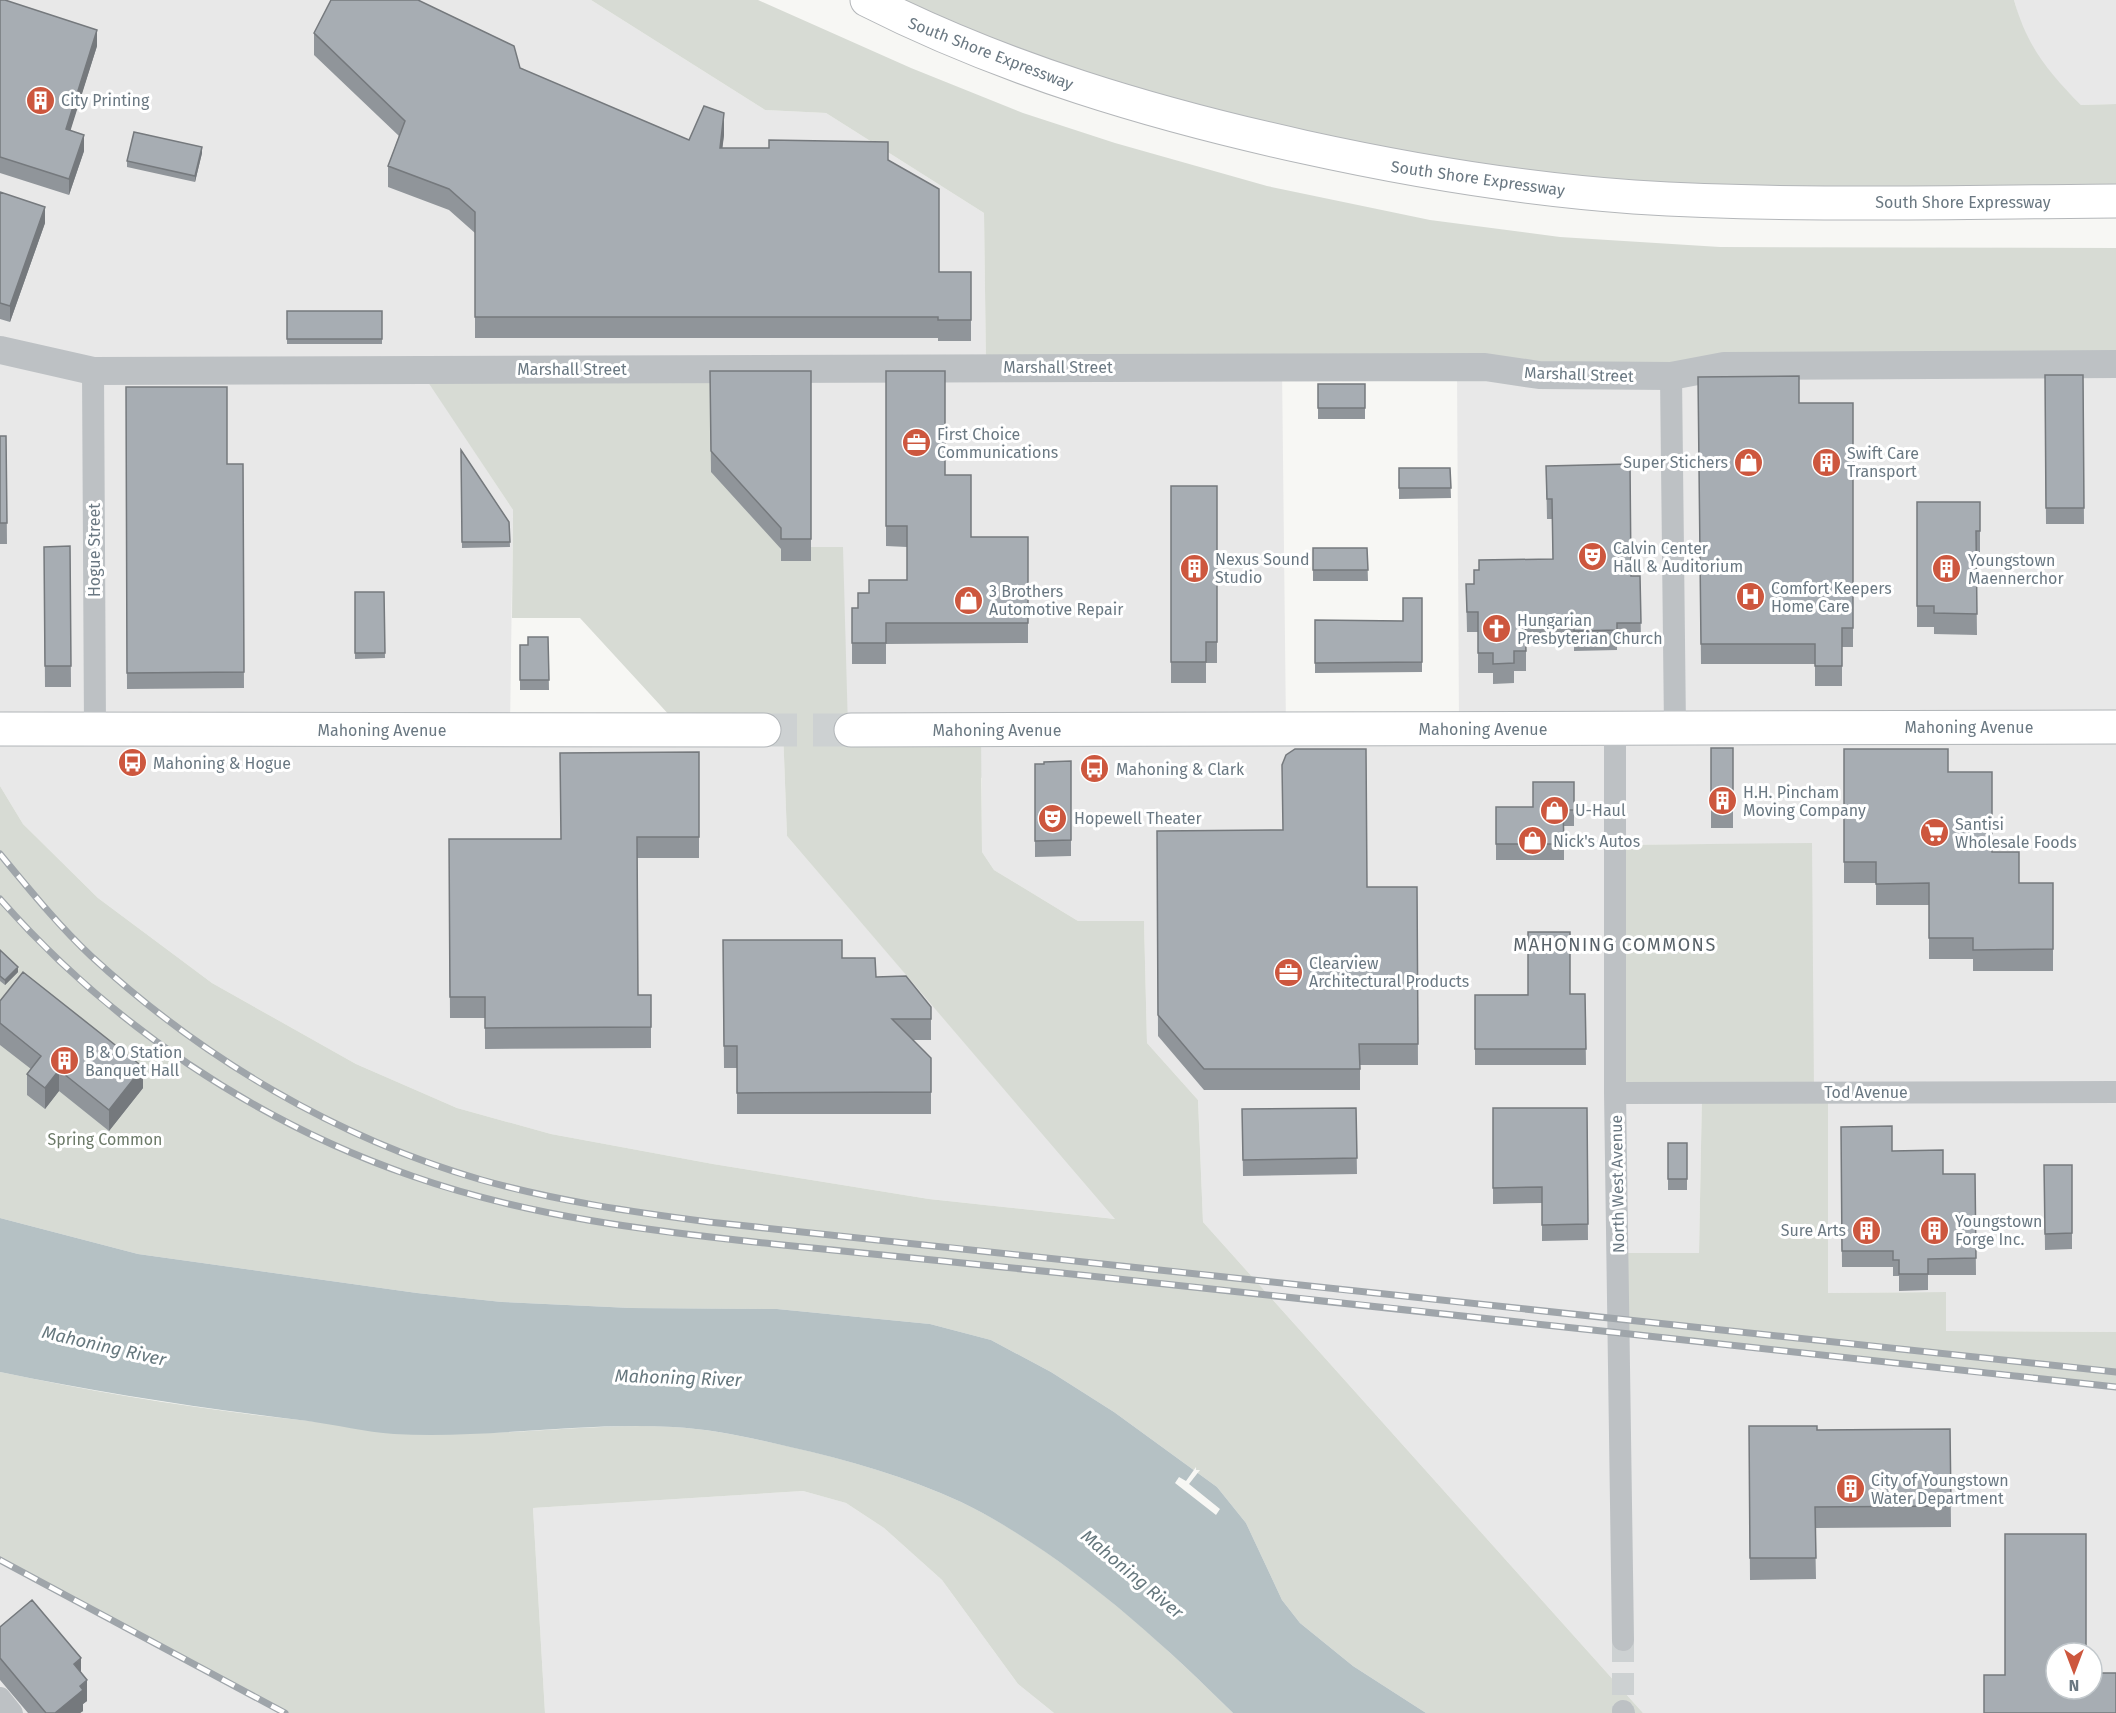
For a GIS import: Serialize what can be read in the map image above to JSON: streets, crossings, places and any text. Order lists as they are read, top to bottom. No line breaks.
{"streets":{"main road":["South Shore Expressway","Mahoning Avenue"],"street":["Marshall Street","Hogue Street","Tod Avenue","North West Avenue"]},"crossings":[["Marshall Street","Hogue Street"],["Hogue Street","Mahoning Avenue"],["Mahoning Avenue","North West Avenue"],["Tod Avenue","North West Avenue"]],"districts":["MAHONING COMMONS"],"water":["Mahoning River"],"parks":["Spring Common"],"places":{"building":["City Printing","Swift Care Transport","Nexus Sound Studio","Youngstown Maennerchor","H.H. Pincham Moving Company","B & O Station Banquet Hall","Sure Arts","Youngstown Forge Inc.","City of Youngstown Water Department"],"office":["First Choice Communications","Clearview Architectural Products"],"shop":["Super Stichers","3 Brothers Automotive Repair","U-Haul","Nick's Autos"],"theatre":["Calvin Center Hall & Auditorium","Hopewell Theater"],"hospital":["Comfort Keepers Home Care"],"church":["Hungarian Presbyterian Church"],"bus stop":["Mahoning & Hogue","Mahoning & Clark"],"supermarket":["Santisi Wholesale Foods"]},"north":"bottom"}
